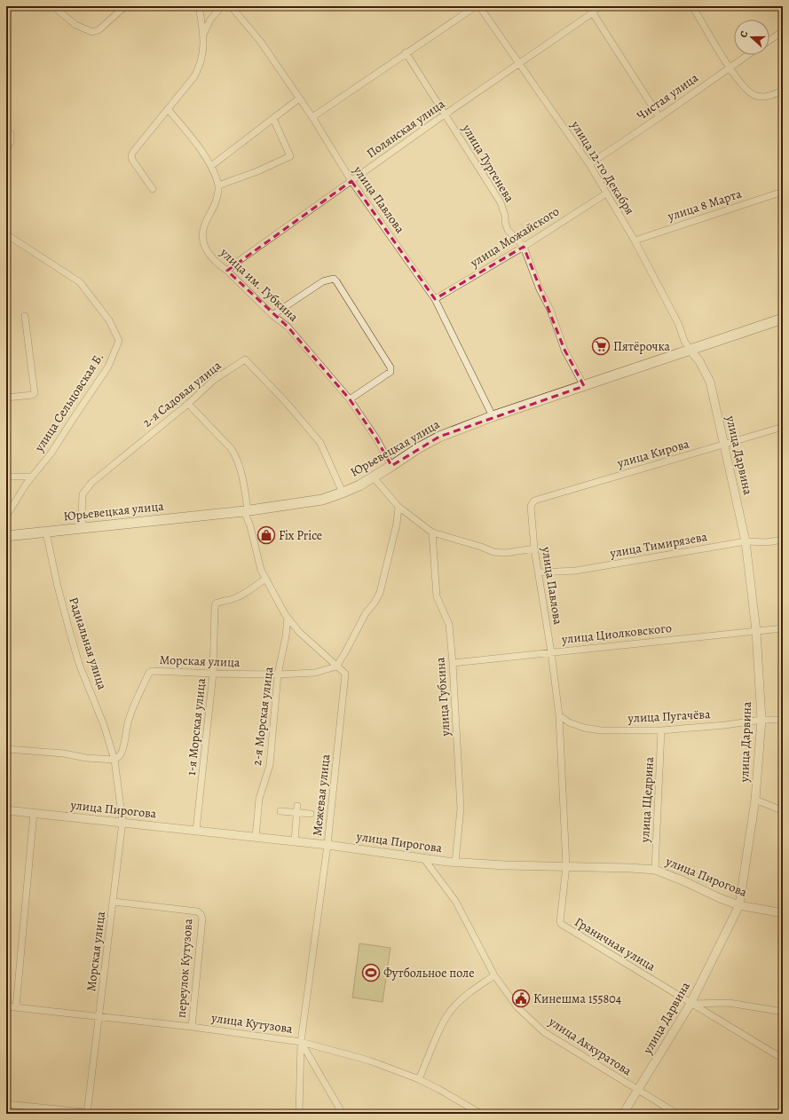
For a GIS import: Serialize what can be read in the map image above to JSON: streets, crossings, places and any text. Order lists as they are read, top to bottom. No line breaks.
{"streets":{"main road":["Юрьевецкая улица"],"street":["Чистая улица","Полянская улица","улица Тургенева","улица 12-го Декабря","улица Павлова","улица 8 Марта","улица Можайского","улица им. Губкина","2-я Садовая улица","улица Сельцовская Б.","улица Кирова","улица Дарвина","улица Тимирязева","улица Циолковского","Радиальная улица","Морская улица","улица Губкина","2-я Морская улица","улица Пугачёва","1-я Морская улица","Межевая улица","улица Щедрина","улица Пирогова","Граничная улица","переулок Кутузова","улица Кутузова","улица Аккуратова"]},"crossings":[["Чистая улица","улица 12-го Декабря"],["Полянская улица","улица Тургенева"],["Полянская улица","улица 12-го Декабря"],["Полянская улица","улица Павлова"],["Полянская улица","улица им. Губкина"],["улица Тургенева","улица Можайского"],["улица Тургенева","Юрьевецкая улица"],["улица 12-го Декабря","улица 8 Марта"],["улица 12-го Декабря","улица Можайского"],["улица 12-го Декабря","Юрьевецкая улица"],["улица 12-го Декабря","улица Дарвина"],["улица Павлова","улица Можайского"],["улица Павлова","Юрьевецкая улица"],["улица Павлова","улица Кирова"],["улица Павлова","улица Тимирязева"],["улица Павлова","улица Циолковского"],["улица Павлова","улица Пугачёва"],["улица Павлова","Граничная улица"],["улица им. Губкина","Юрьевецкая улица"],["2-я Садовая улица","Юрьевецкая улица"],["2-я Садовая улица","Межевая улица"],["Юрьевецкая улица","улица Дарвина"],["Юрьевецкая улица","Радиальная улица"],["Юрьевецкая улица","Межевая улица"],["улица Кирова","улица Дарвина"],["улица Дарвина","улица Тимирязева"],["улица Дарвина","улица Циолковского"],["улица Дарвина","улица Пугачёва"],["улица Дарвина","улица Пирогова"],["улица Дарвина","Граничная улица"],["улица Дарвина","улица Аккуратова"],["улица Циолковского","улица Губкина"],["Радиальная улица","Морская улица"],["Морская улица","2-я Морская улица"],["Морская улица","1-я Морская улица"],["Морская улица","Межевая улица"],["Морская улица","улица Пирогова"],["Морская улица","переулок Кутузова"],["Морская улица","улица Кутузова"],["улица Губкина","улица Пирогова"],["2-я Морская улица","Межевая улица"],["2-я Морская улица","улица Пирогова"],["улица Пугачёва","улица Щедрина"],["улица Пугачёва","Граничная улица"],["1-я Морская улица","Межевая улица"],["1-я Морская улица","улица Пирогова"],["Межевая улица","улица Пирогова"],["Межевая улица","улица Кутузова"],["улица Щедрина","улица Пирогова"],["улица Пирогова","Граничная улица"],["улица Пирогова","улица Аккуратова"],["переулок Кутузова","улица Кутузова"]],"places":{"supermarket":["Пятёрочка"],"shop":["Fix Price"],"sports":["Футбольное поле"],"public building":["Кинешма 155804"]},"north":"left"}
